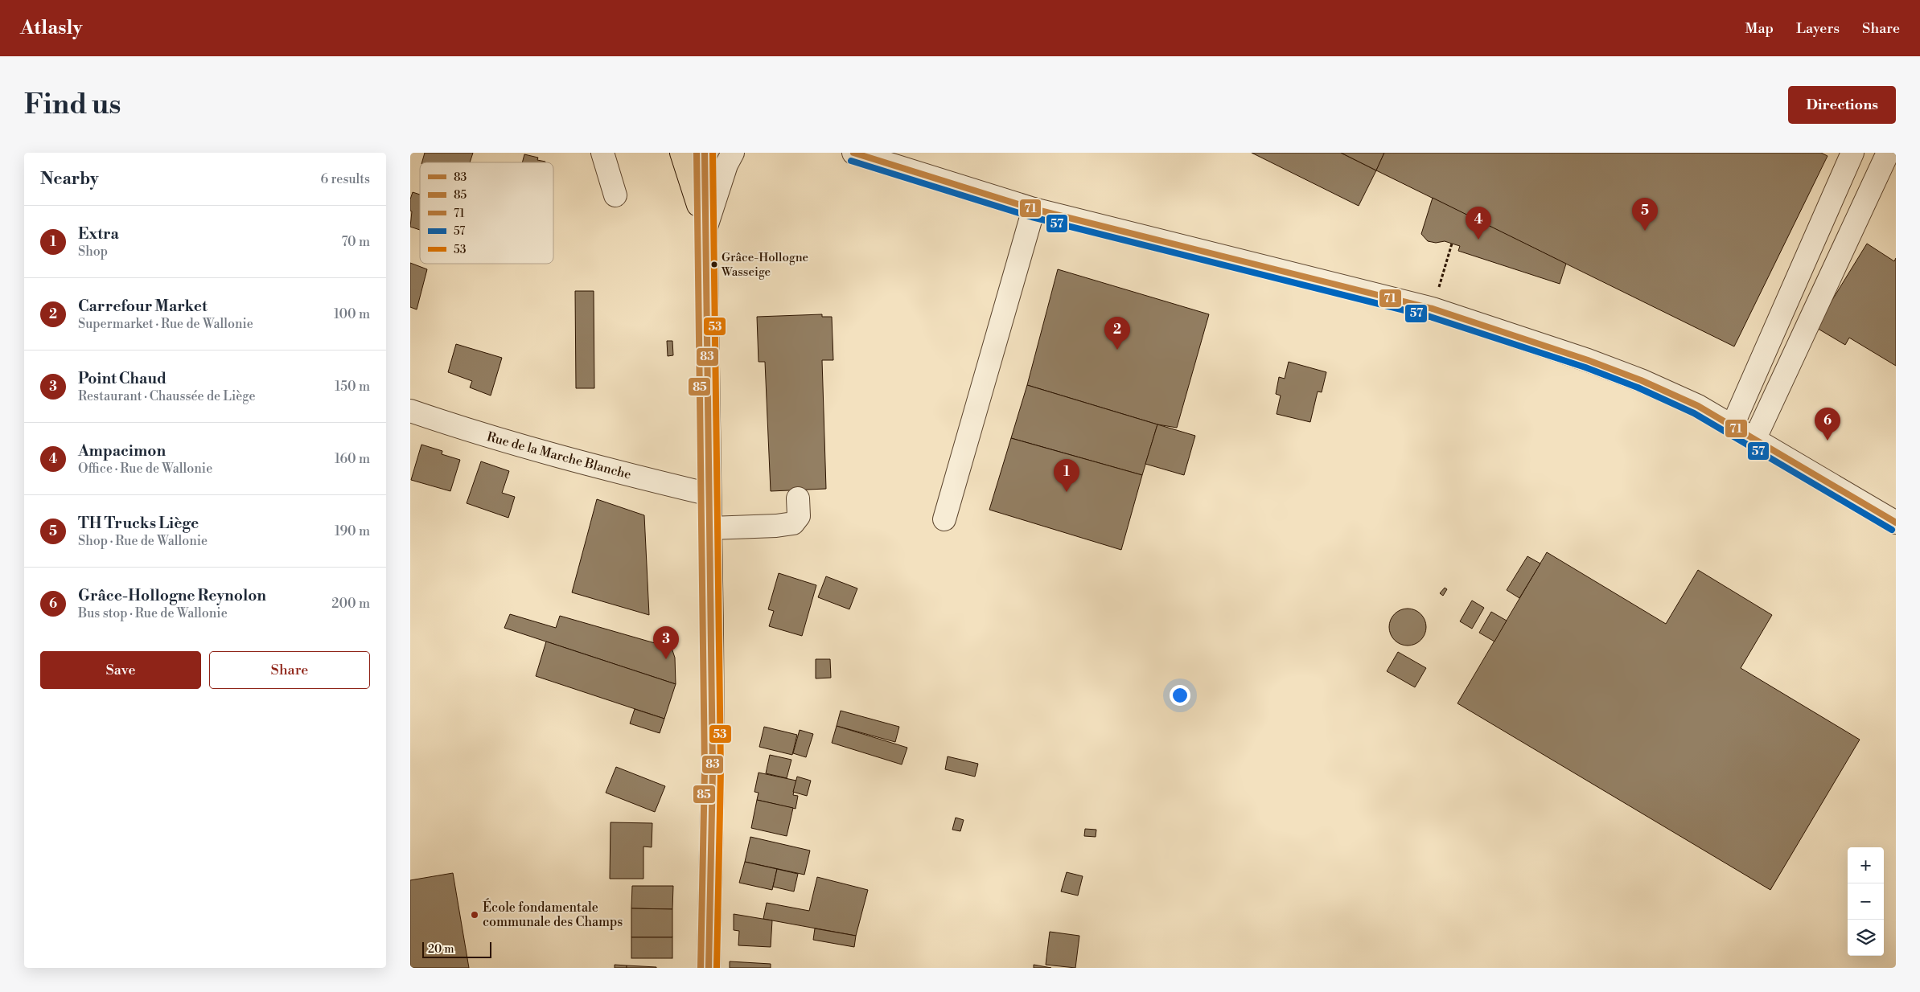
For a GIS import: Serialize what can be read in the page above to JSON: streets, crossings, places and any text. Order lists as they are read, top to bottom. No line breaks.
{"streets":{"street":["Rue de la Marche Blanche"]},"places":["Grâce-Hollogne Wasseige","École fondamentale communale des Champs"],"lines":["transit line 83","transit line 85","transit line 71","transit line 53","transit line 57"],"legend":["83","85","71","57","53"],"scale_bar":"20 m","page":{"header":"Atlasly","nav":["Map","Layers","Share"],"buttons":["Directions",["Save","Share"]],"title":"Find us","heading":["Nearby","6 results"],"pins":["5","4","2","6","1","3"],"list":[{"mark":"1","name":"Extra","note":"Shop","value":"70 m"},{"mark":"2","name":"Carrefour Market","note":"Supermarket · Rue de Wallonie","value":"100 m"},{"mark":"3","name":"Point Chaud","note":"Restaurant · Chaussée de Liège","value":"150 m"},{"mark":"4","name":"Ampacimon","note":"Office · Rue de Wallonie","value":"160 m"},{"mark":"5","name":"TH Trucks Liège","note":"Shop · Rue de Wallonie","value":"190 m"},{"mark":"6","name":"Grâce-Hollogne Reynolon","note":"Bus stop · Rue de Wallonie","value":"200 m"}],"map_buttons":["+","−"],"scale":"20 m"}}
